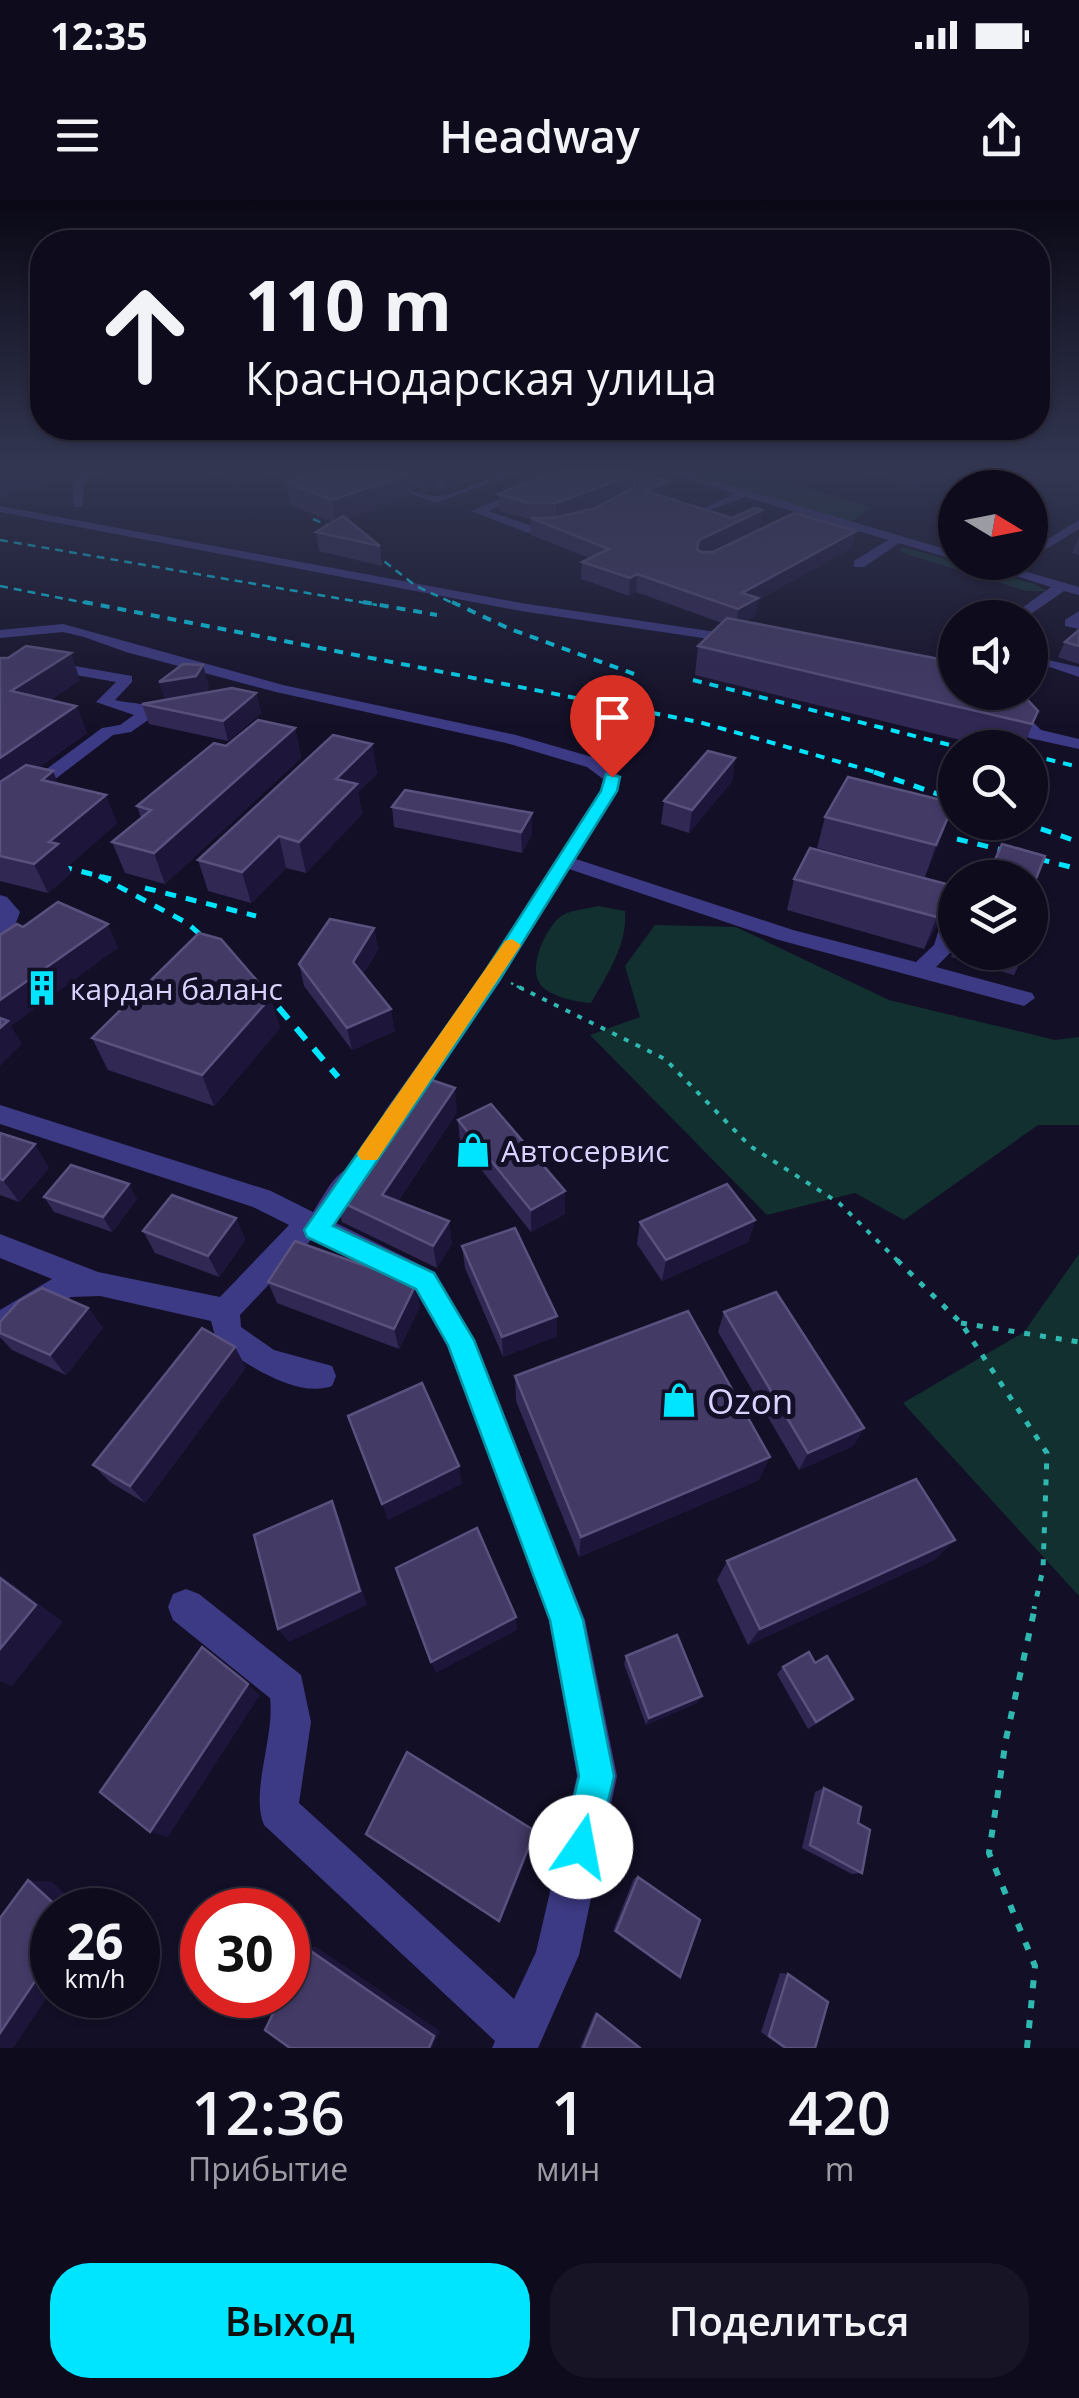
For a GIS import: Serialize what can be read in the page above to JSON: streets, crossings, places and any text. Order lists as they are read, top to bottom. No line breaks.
{"places":{"building":["кардан баланс"],"shop":["Автосервис","Ozon"]},"north":"right","page":{"status":"12:35","header":"Headway","turn":["110 m","Краснодарская улица"],"speed":"26 km/h","limit":"30","eta":["12:36","Прибытие","1","мин","420","m"],"buttons":["Выход","Поделиться"]}}
